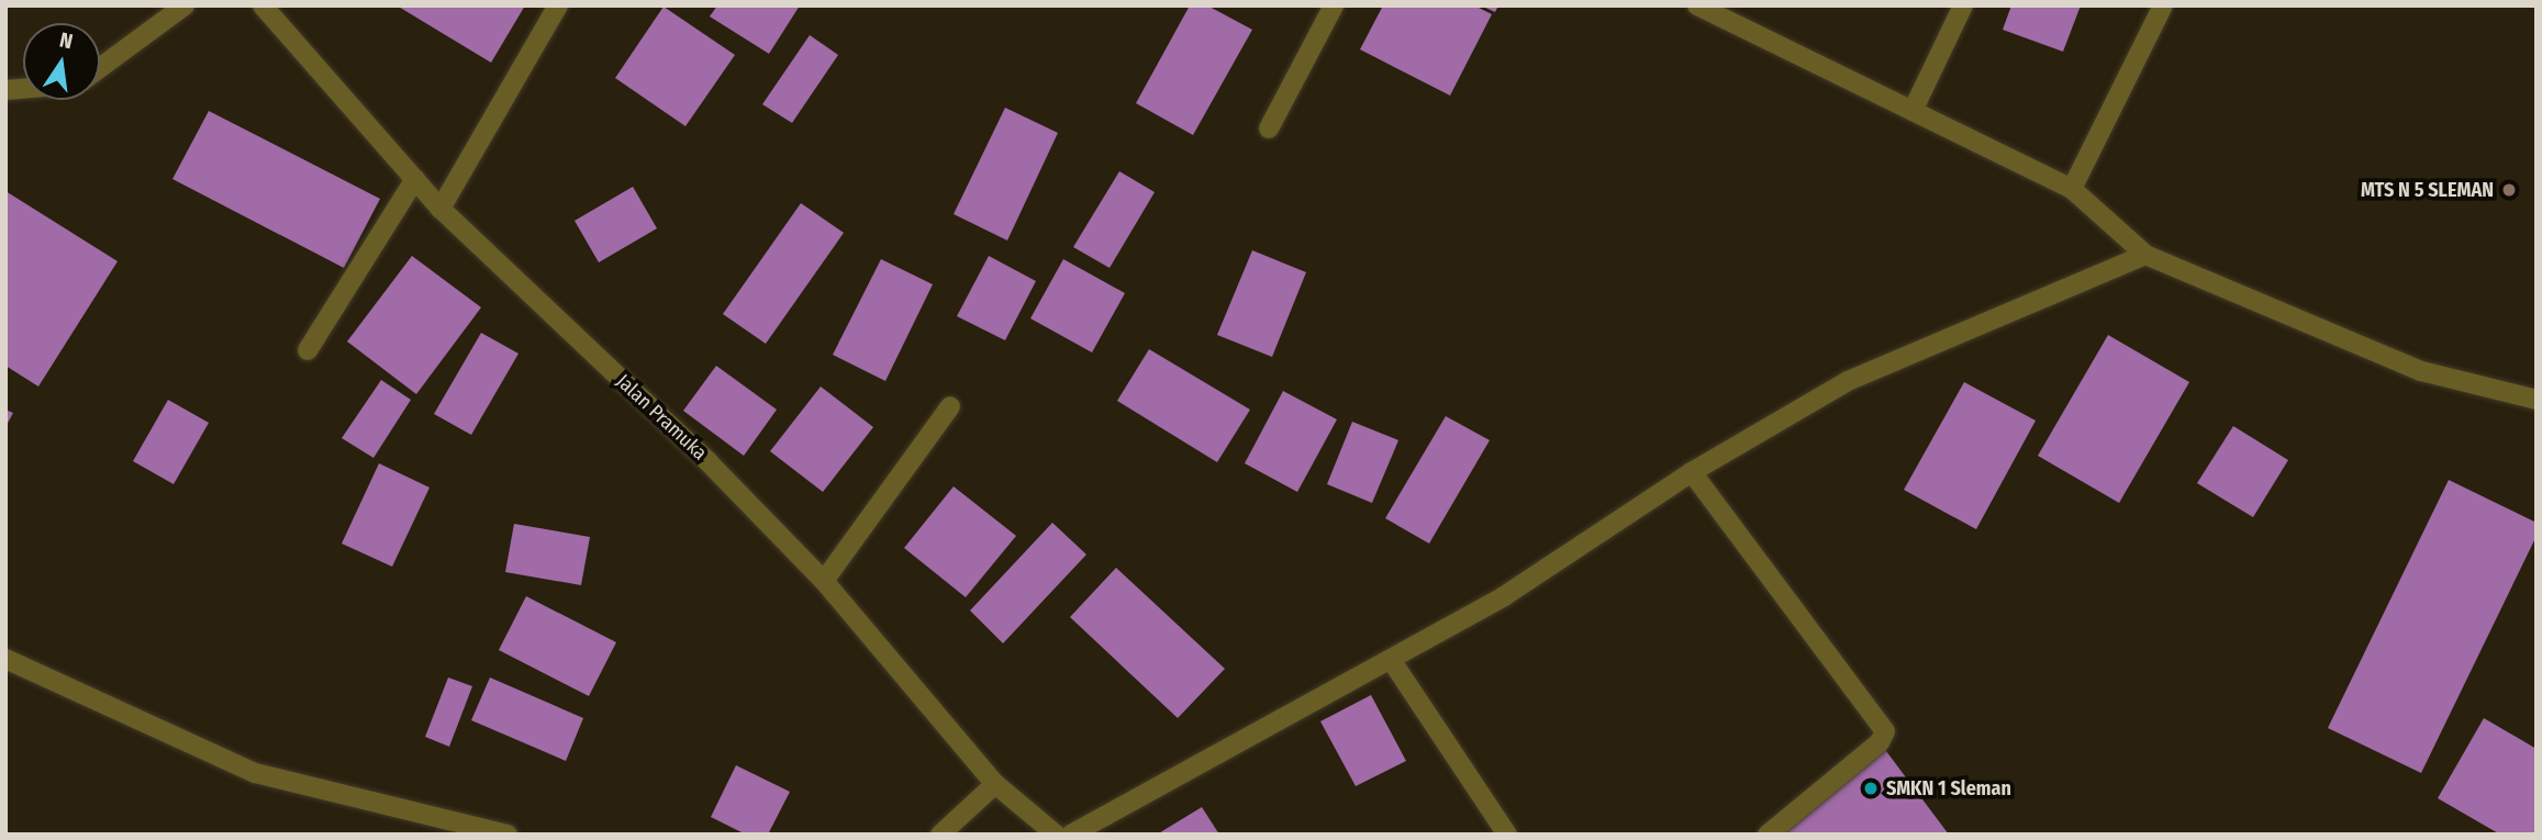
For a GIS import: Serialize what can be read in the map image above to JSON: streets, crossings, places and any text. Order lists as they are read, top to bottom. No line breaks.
{"streets":{"street":["Jalan Pramuka"]},"places":["MTS N 5 SLEMAN","SMKN 1 Sleman"],"north":"top"}
